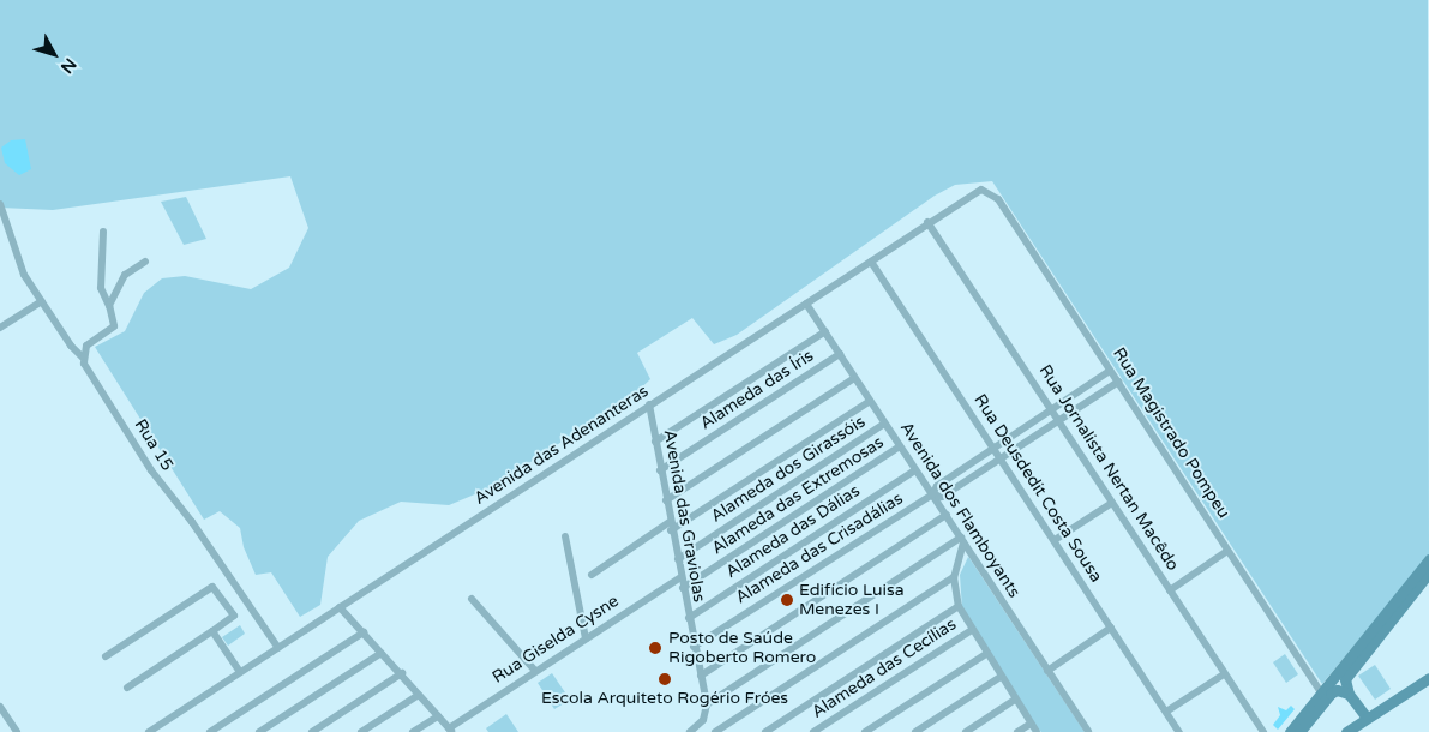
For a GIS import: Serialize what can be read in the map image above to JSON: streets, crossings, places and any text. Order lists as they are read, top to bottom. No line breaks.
{"streets":{"street":["Alameda das Íris","Rua Magistrado Pompeu","Rua 15","Avenida das Adenanteras","Rua Jornalista Nertan Macêdo","Alameda dos Girassóis","Rua Deusdedit Costa Sousa","Alameda das Extremosas","Avenida dos Flamboyants","Avenida das Graviolas","Alameda das Dálias","Alameda das Crisadálias","Rua Giselda Cysne","Alameda das Cecílias"]},"crossings":[["Alameda das Íris","Avenida dos Flamboyants"],["Alameda das Íris","Avenida das Graviolas"],["Rua Magistrado Pompeu","Avenida das Adenanteras"],["Rua 15","Avenida das Adenanteras"],["Avenida das Adenanteras","Rua Jornalista Nertan Macêdo"],["Avenida das Adenanteras","Rua Deusdedit Costa Sousa"],["Avenida das Adenanteras","Avenida dos Flamboyants"],["Avenida das Adenanteras","Avenida das Graviolas"],["Alameda dos Girassóis","Avenida dos Flamboyants"],["Alameda dos Girassóis","Avenida das Graviolas"],["Alameda das Extremosas","Avenida dos Flamboyants"],["Alameda das Extremosas","Avenida das Graviolas"],["Avenida dos Flamboyants","Alameda das Dálias"],["Avenida dos Flamboyants","Alameda das Crisadálias"],["Avenida das Graviolas","Alameda das Dálias"],["Avenida das Graviolas","Alameda das Crisadálias"],["Avenida das Graviolas","Rua Giselda Cysne"]],"places":["Edifício Luisa Menezes I","Posto de Saúde Rigoberto Romero","Escola Arquiteto Rogério Fróes"],"north":"bottom right"}
